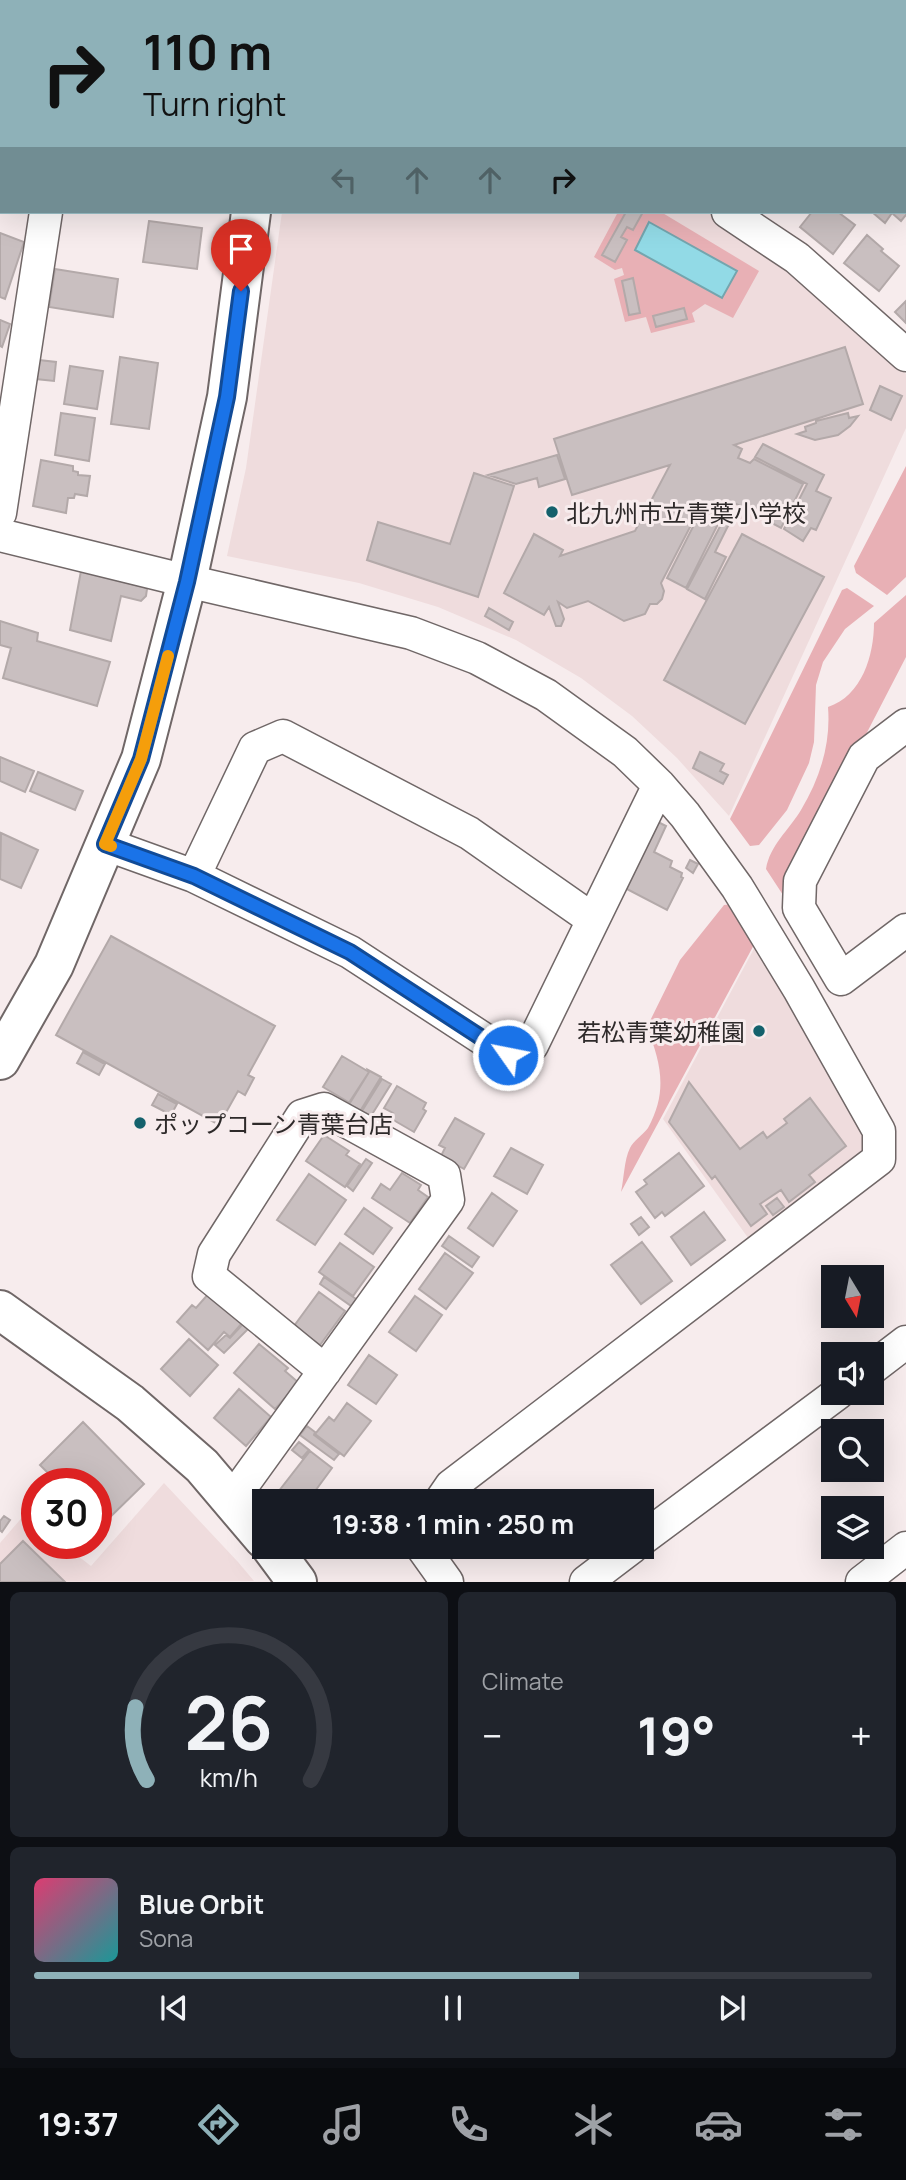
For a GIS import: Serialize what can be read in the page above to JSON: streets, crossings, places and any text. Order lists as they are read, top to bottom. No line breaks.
{"places":["北九州市立青葉小学校","若松青葉幼稚園","ポップコーン青葉台店"],"north":"bottom","page":{"turn":["110 m","Turn right"],"limit":"30","trip":"19:38 · 1 min · 250 m","tile":"Climate","heat":["−","19°","+"],"song":["Blue Orbit","Sona"],"tabs":"19:37","gauge":["26","km/h"]}}
